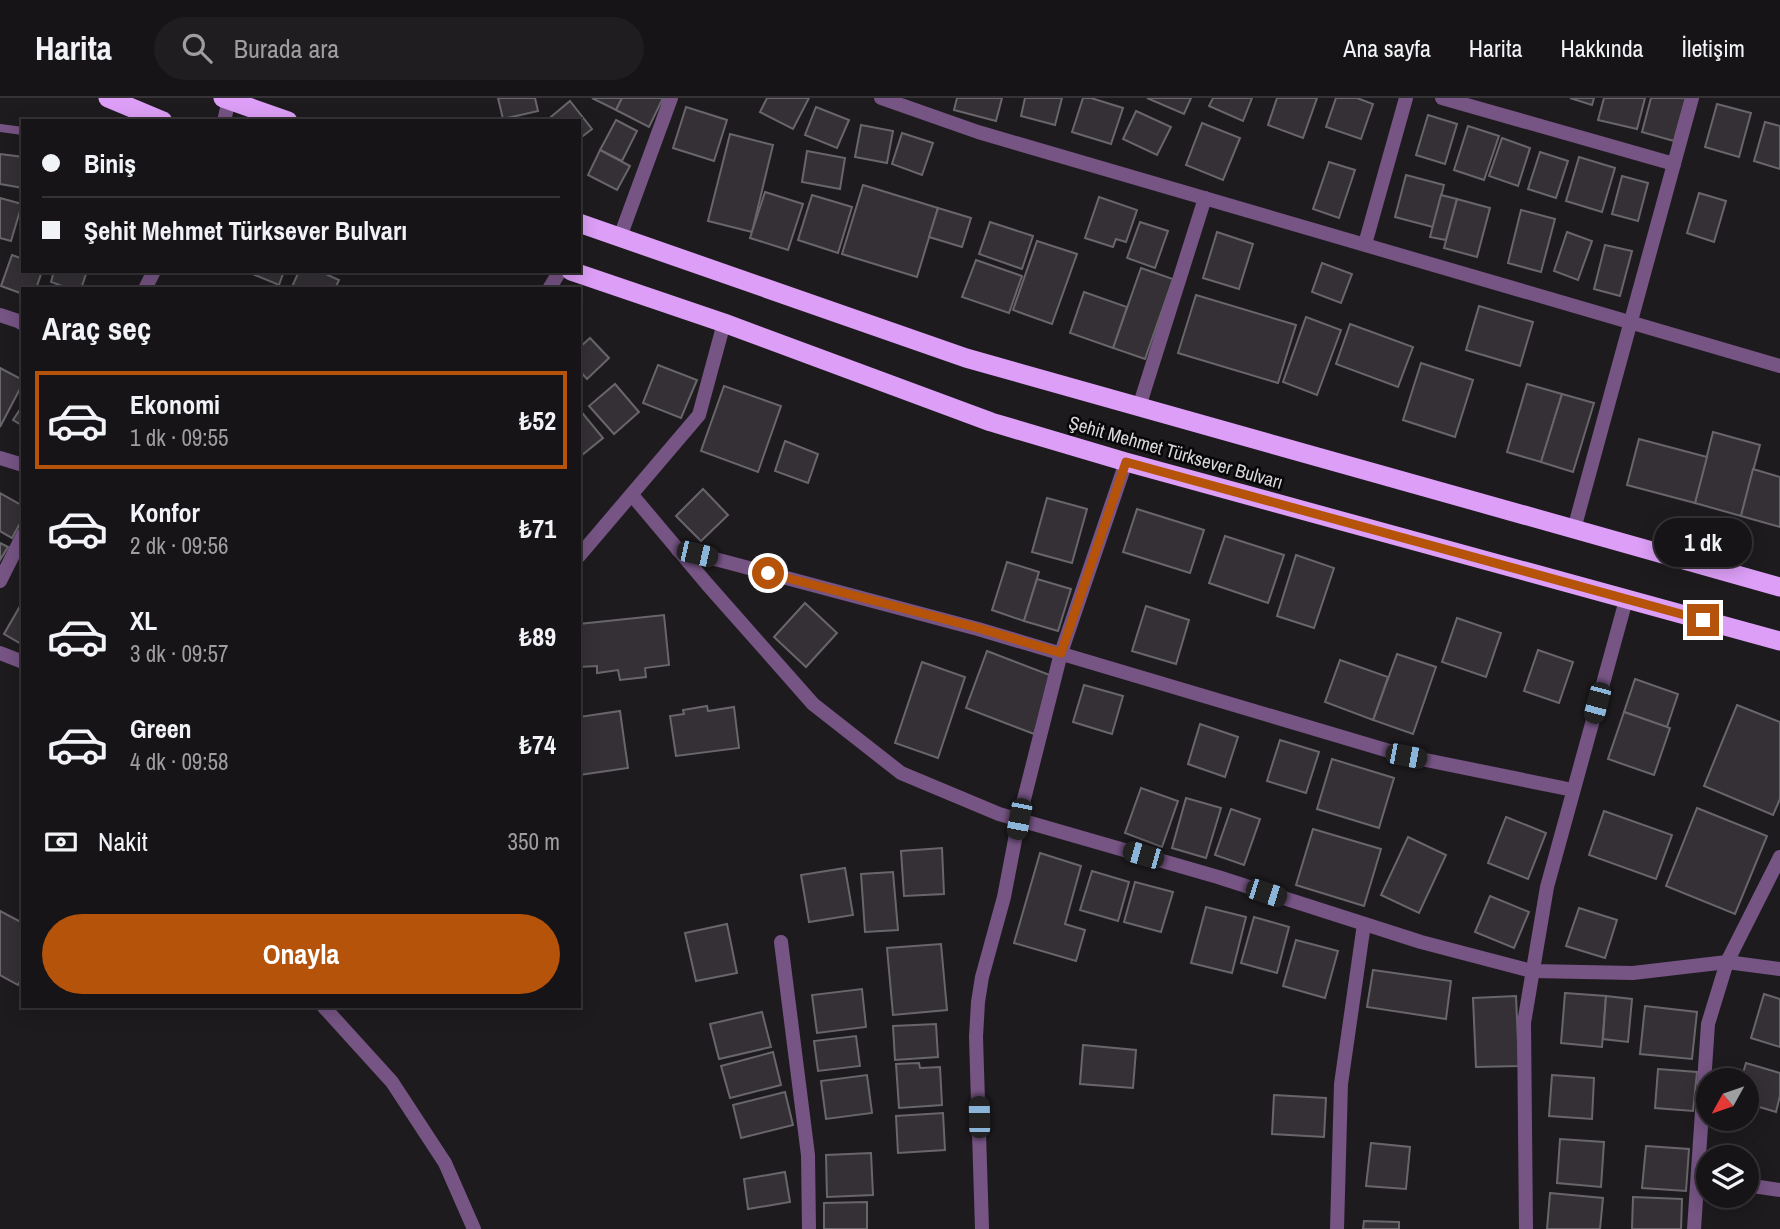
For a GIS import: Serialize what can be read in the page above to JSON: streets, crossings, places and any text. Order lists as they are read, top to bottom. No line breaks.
{"streets":{"highway":["Şehit Mehmet Türksever Bulvarı"]},"north":"bottom left","page":{"header":"Harita","search":"Burada ara","nav":["Ana sayfa","Harita","Hakkında","İletişim"],"banner":["Biniş","Şehit Mehmet Türksever Bulvarı"],"heading":"Araç seç","list":[{"name":"Ekonomi","note":"1 dk · 09:55","value":"₺52"},{"name":"Konfor","note":"2 dk · 09:56","value":"₺71"},{"name":"XL","note":"3 dk · 09:57","value":"₺89"},{"name":"Green","note":"4 dk · 09:58","value":"₺74"}],"bubble":"1 dk","pay":["Nakit","350 m"],"buttons":"Onayla"}}
